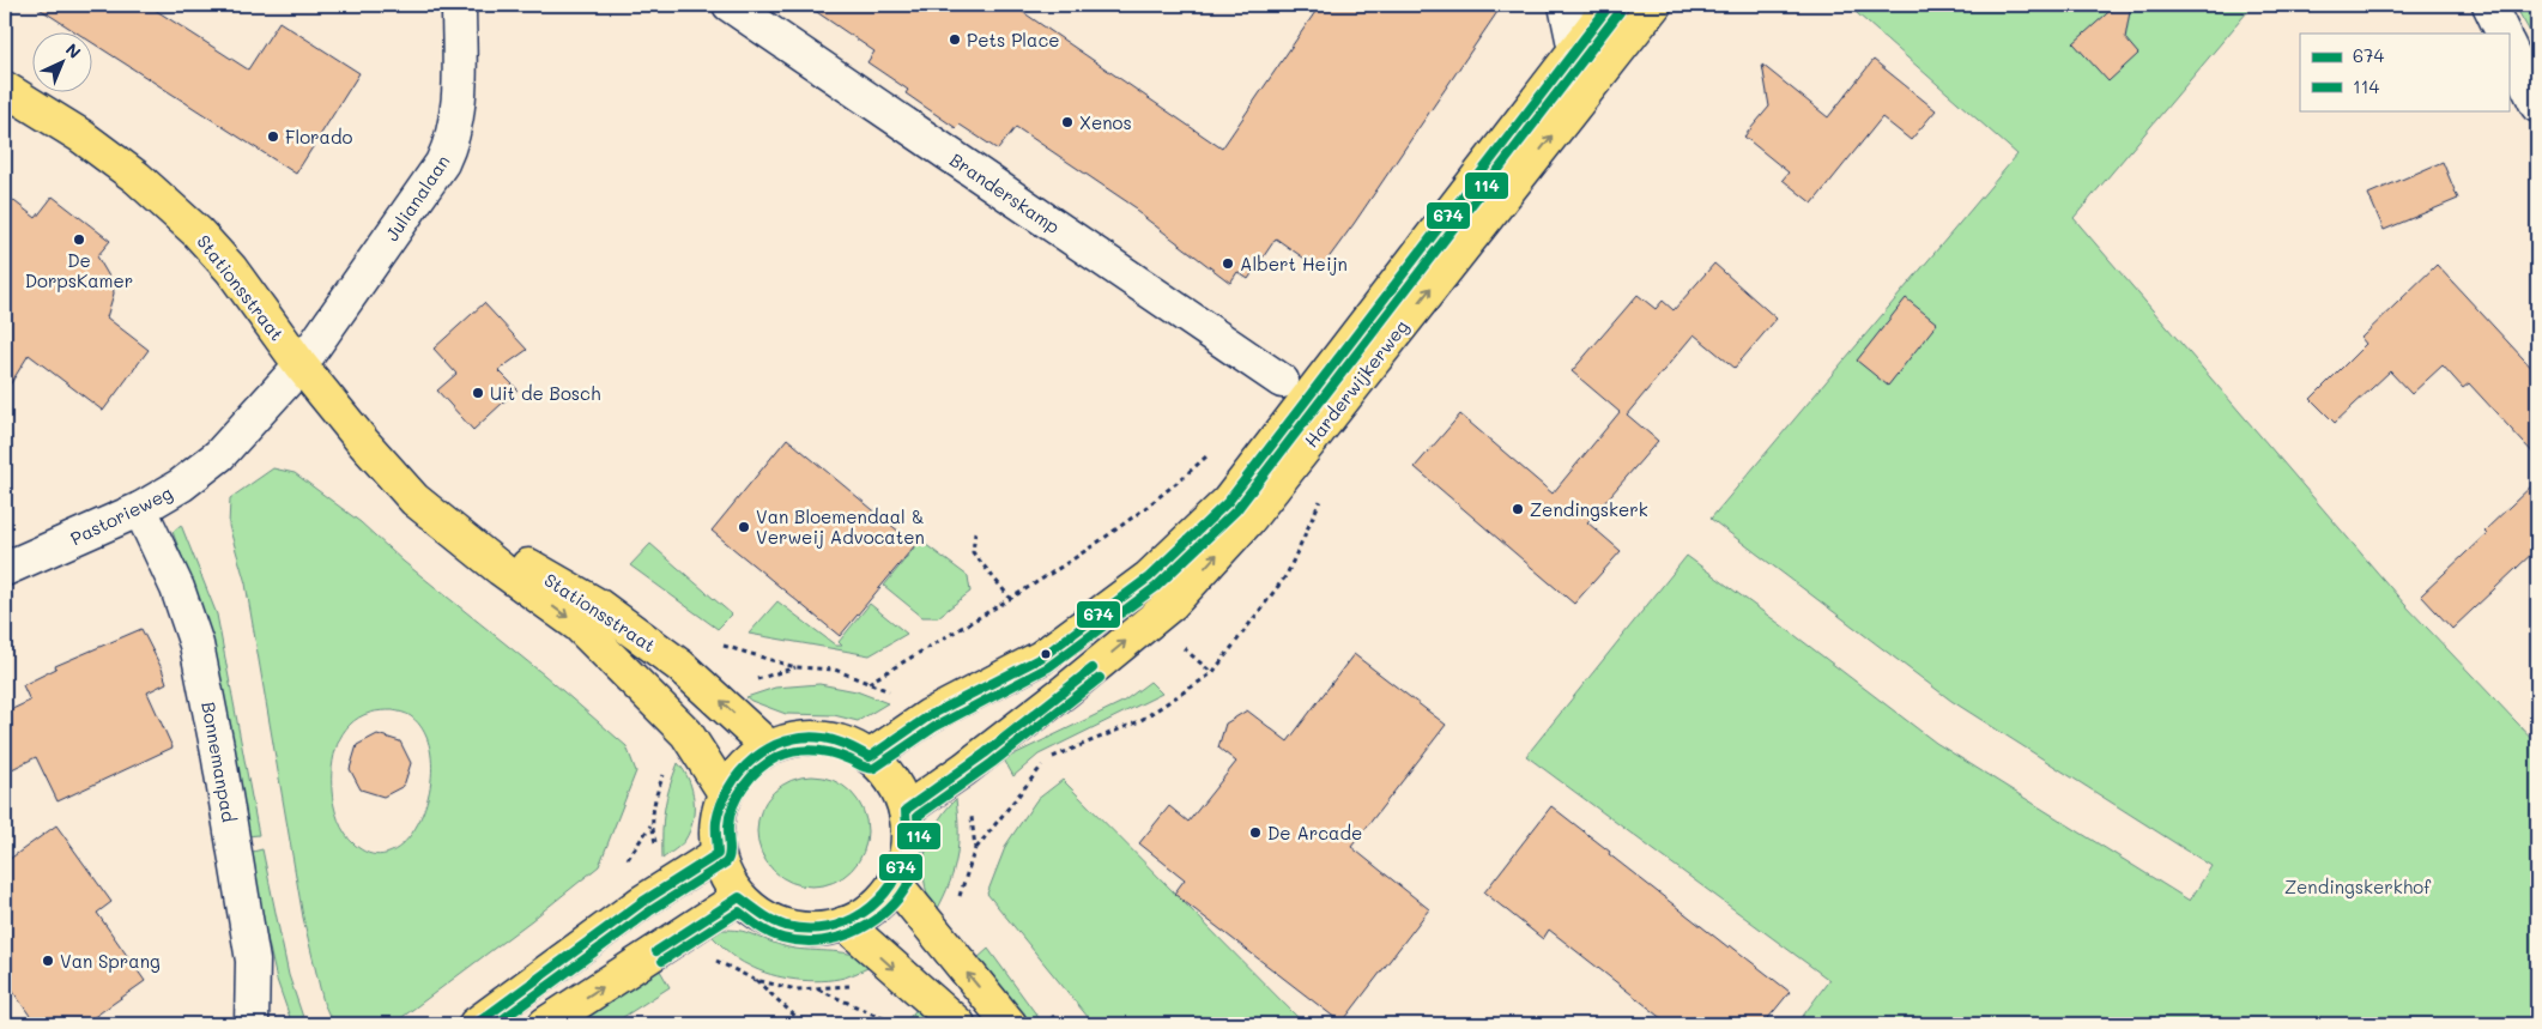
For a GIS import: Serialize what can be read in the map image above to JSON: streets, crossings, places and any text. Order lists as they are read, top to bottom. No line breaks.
{"streets":{"main road":["Stationsstraat","Harderwijkerweg"],"street":["Branderskamp","Julianalaan","Pastorieweg","Bonnemanpad"]},"crossings":[["Julianalaan","Stationsstraat"],["Julianalaan","Pastorieweg"],["Stationsstraat","Harderwijkerweg"],["Stationsstraat","Pastorieweg"],["Pastorieweg","Bonnemanpad"]],"parks":["Zendingskerkhof"],"places":["Pets Place","Xenos","Florado","De DorpsKamer","Albert Heijn","Uit de Bosch","Zendingskerk","Van Bloemendaal & Verweij Advocaten","De Arcade","Van Sprang"],"lines":["transit line 674","transit line 114"],"legend":["674","114"],"north":"top right"}
